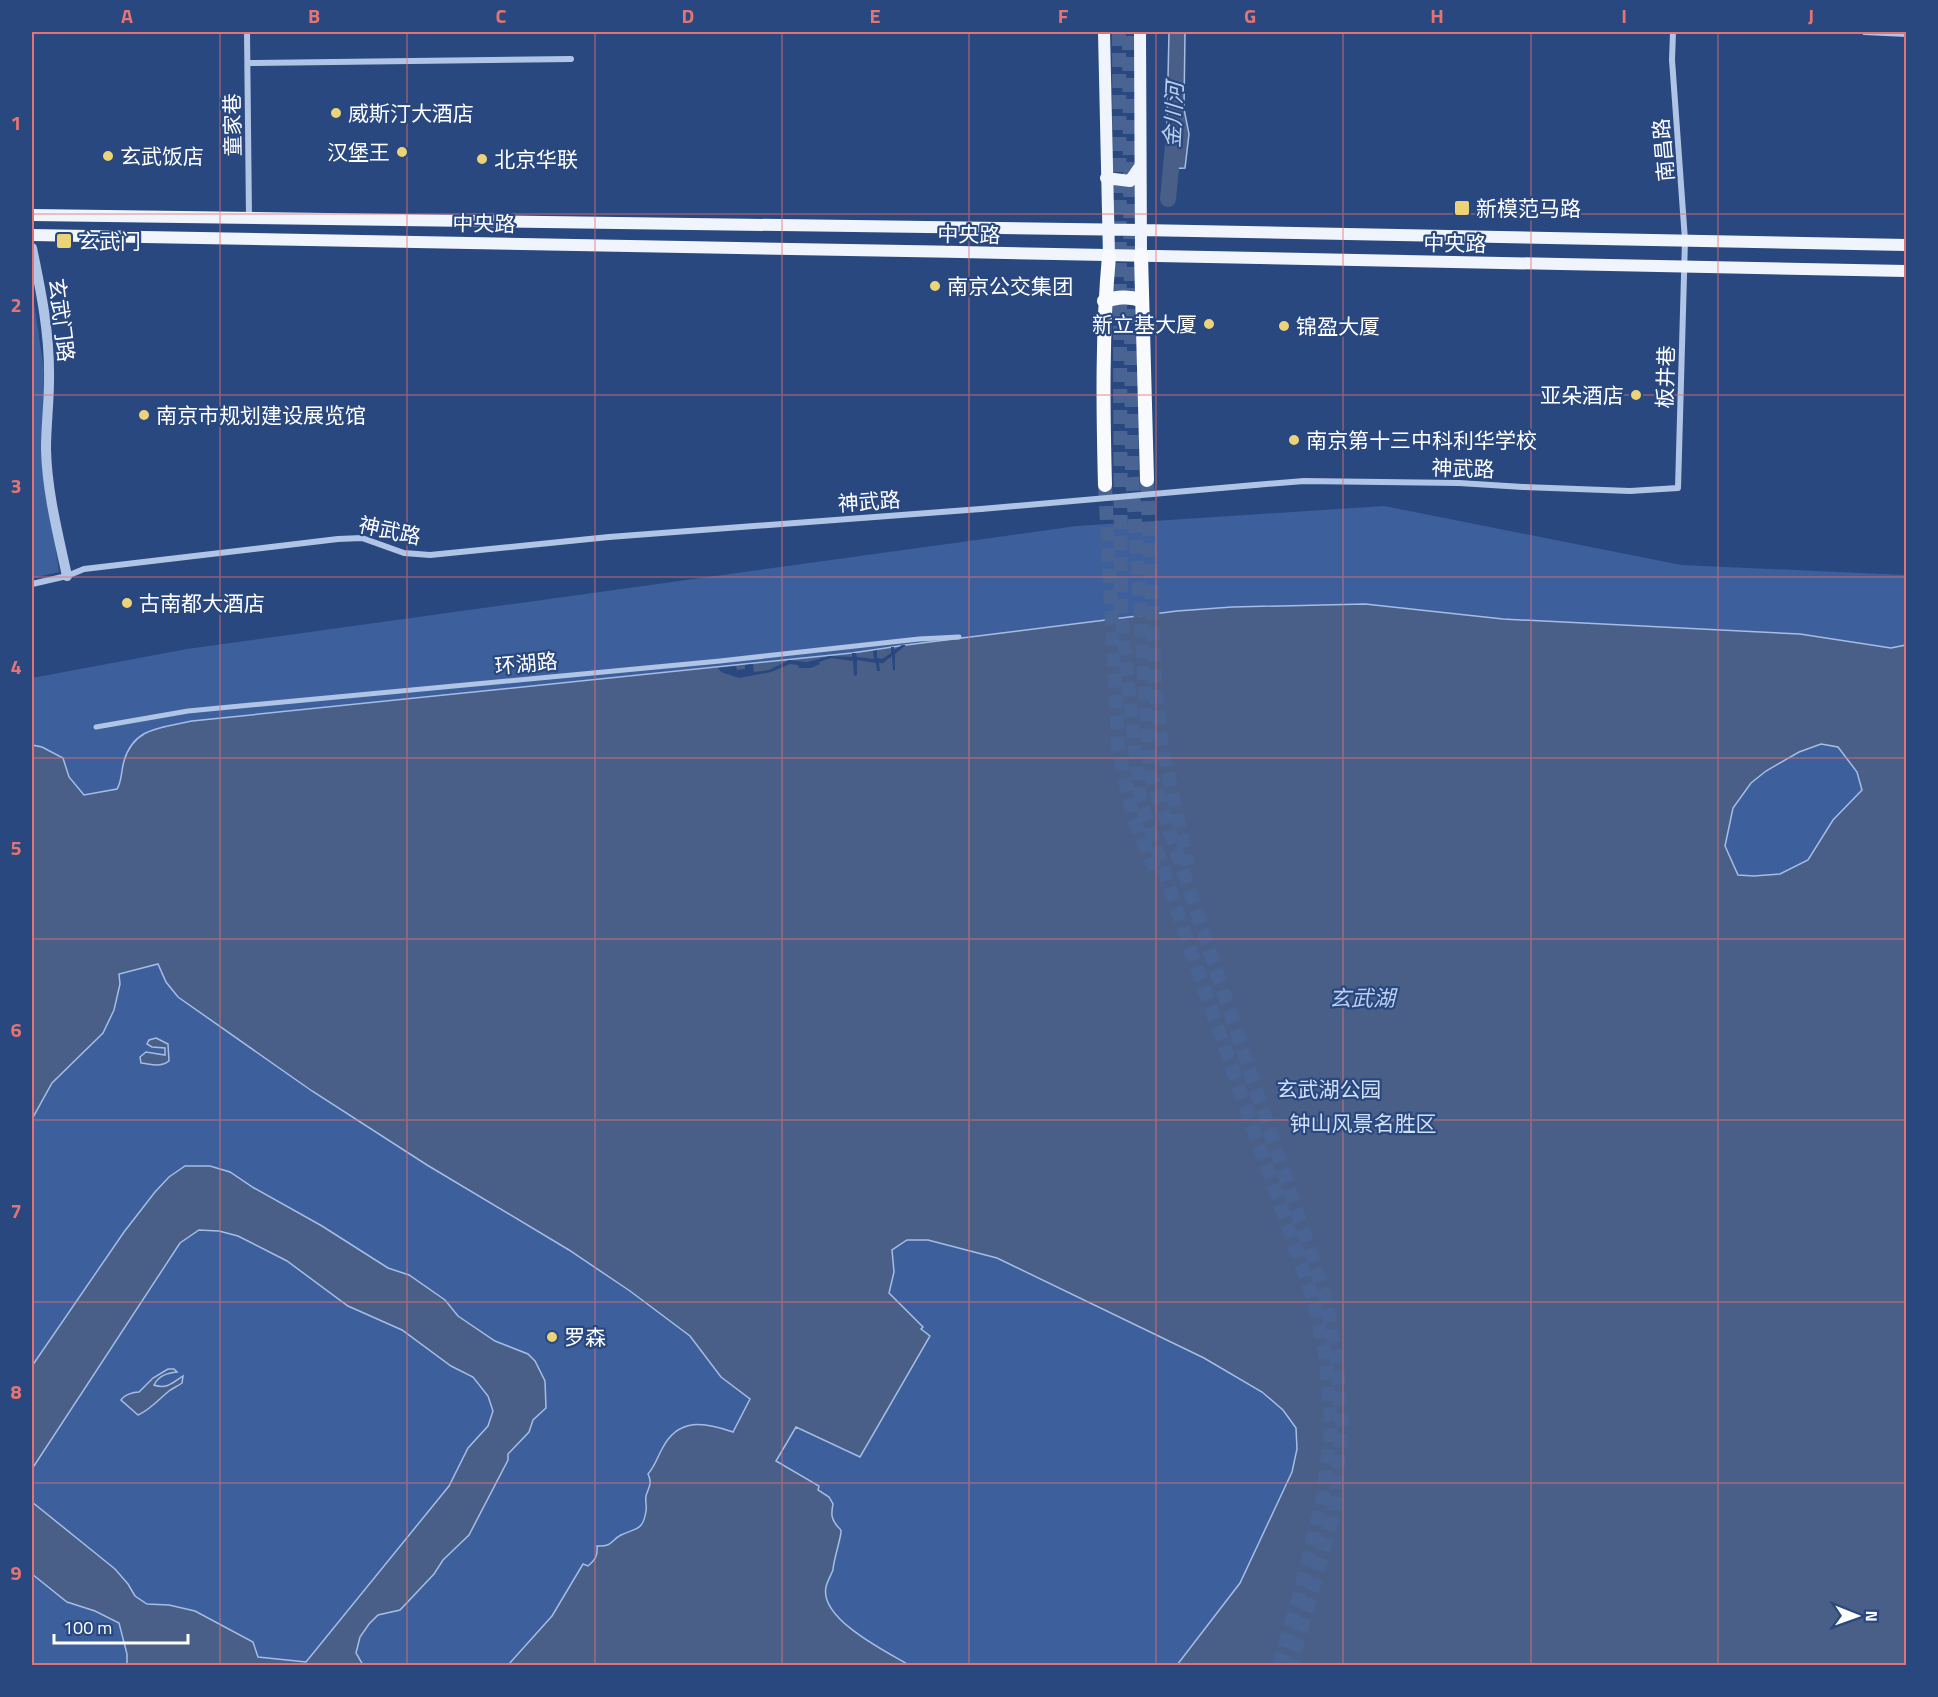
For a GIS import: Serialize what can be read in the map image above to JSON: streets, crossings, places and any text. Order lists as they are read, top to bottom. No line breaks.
{"streets":{"main road":["中央路"],"street":["童家巷","南昌路","玄武门路","板井巷","神武路","环湖路"]},"crossings":[["童家巷","中央路"],["南昌路","中央路"],["南昌路","板井巷"],["中央路","板井巷"],["玄武门路","神武路"],["板井巷","神武路"]],"water":["金川河","玄武湖"],"parks":["玄武湖公园","钟山风景名胜区"],"places":{"other":["威斯汀大酒店","汉堡王","玄武饭店","北京华联","南京公交集团","新立基大厦","锦盈大厦","亚朵酒店","南京市规划建设展览馆","南京第十三中科利华学校","古南都大酒店","罗森"],"transit":["新模范马路","玄武门"]},"scale_bar":"100 m","north":"right","grid":{"columns":["A","B","C","D","E","F","G","H","I","J"],"rows":["1","2","3","4","5","6","7","8","9"]}}
